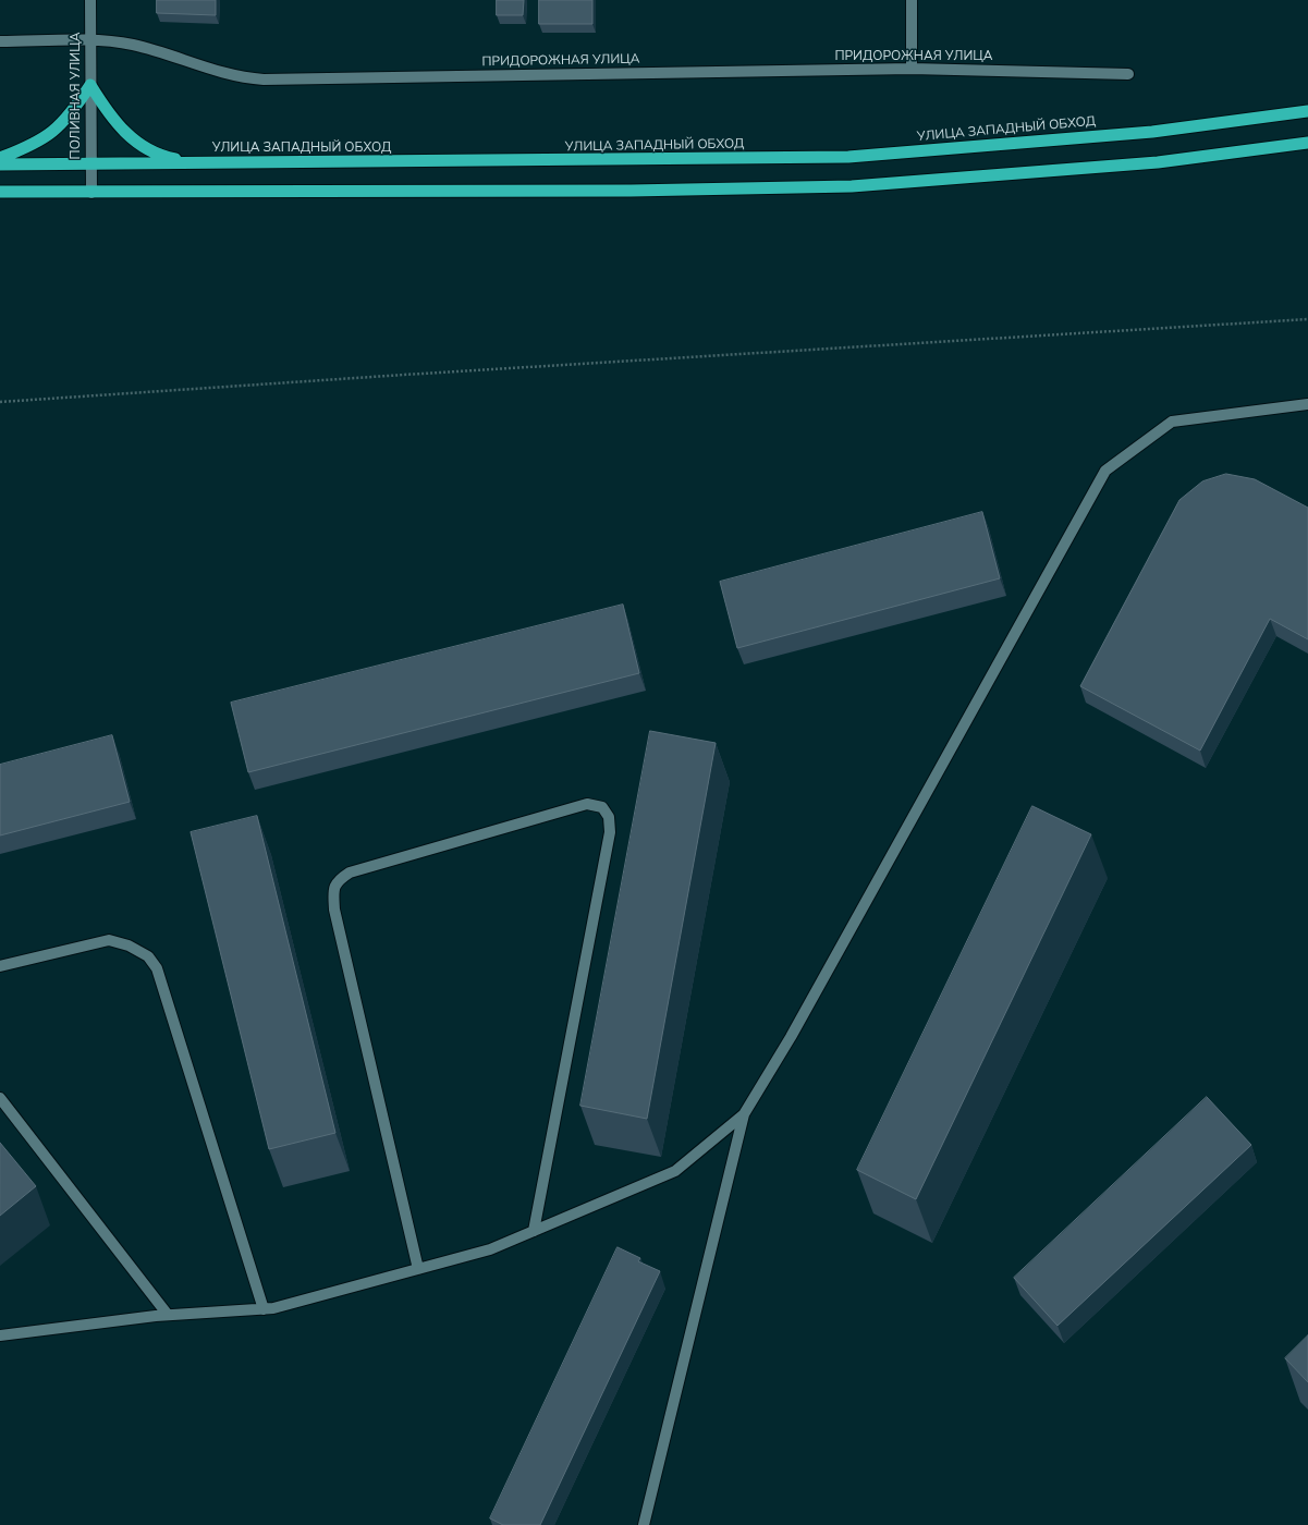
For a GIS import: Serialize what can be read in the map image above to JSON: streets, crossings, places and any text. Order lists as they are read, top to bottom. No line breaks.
{"streets":{"highway":["УЛИЦА ЗАПАДНЫЙ ОБХОД"],"street":["ПРИДОРОЖНАЯ УЛИЦА","ПОЛИВНАЯ УЛИЦА"]},"crossings":[["ПРИДОРОЖНАЯ УЛИЦА","ПОЛИВНАЯ УЛИЦА"],["ПОЛИВНАЯ УЛИЦА","УЛИЦА ЗАПАДНЫЙ ОБХОД"]]}
